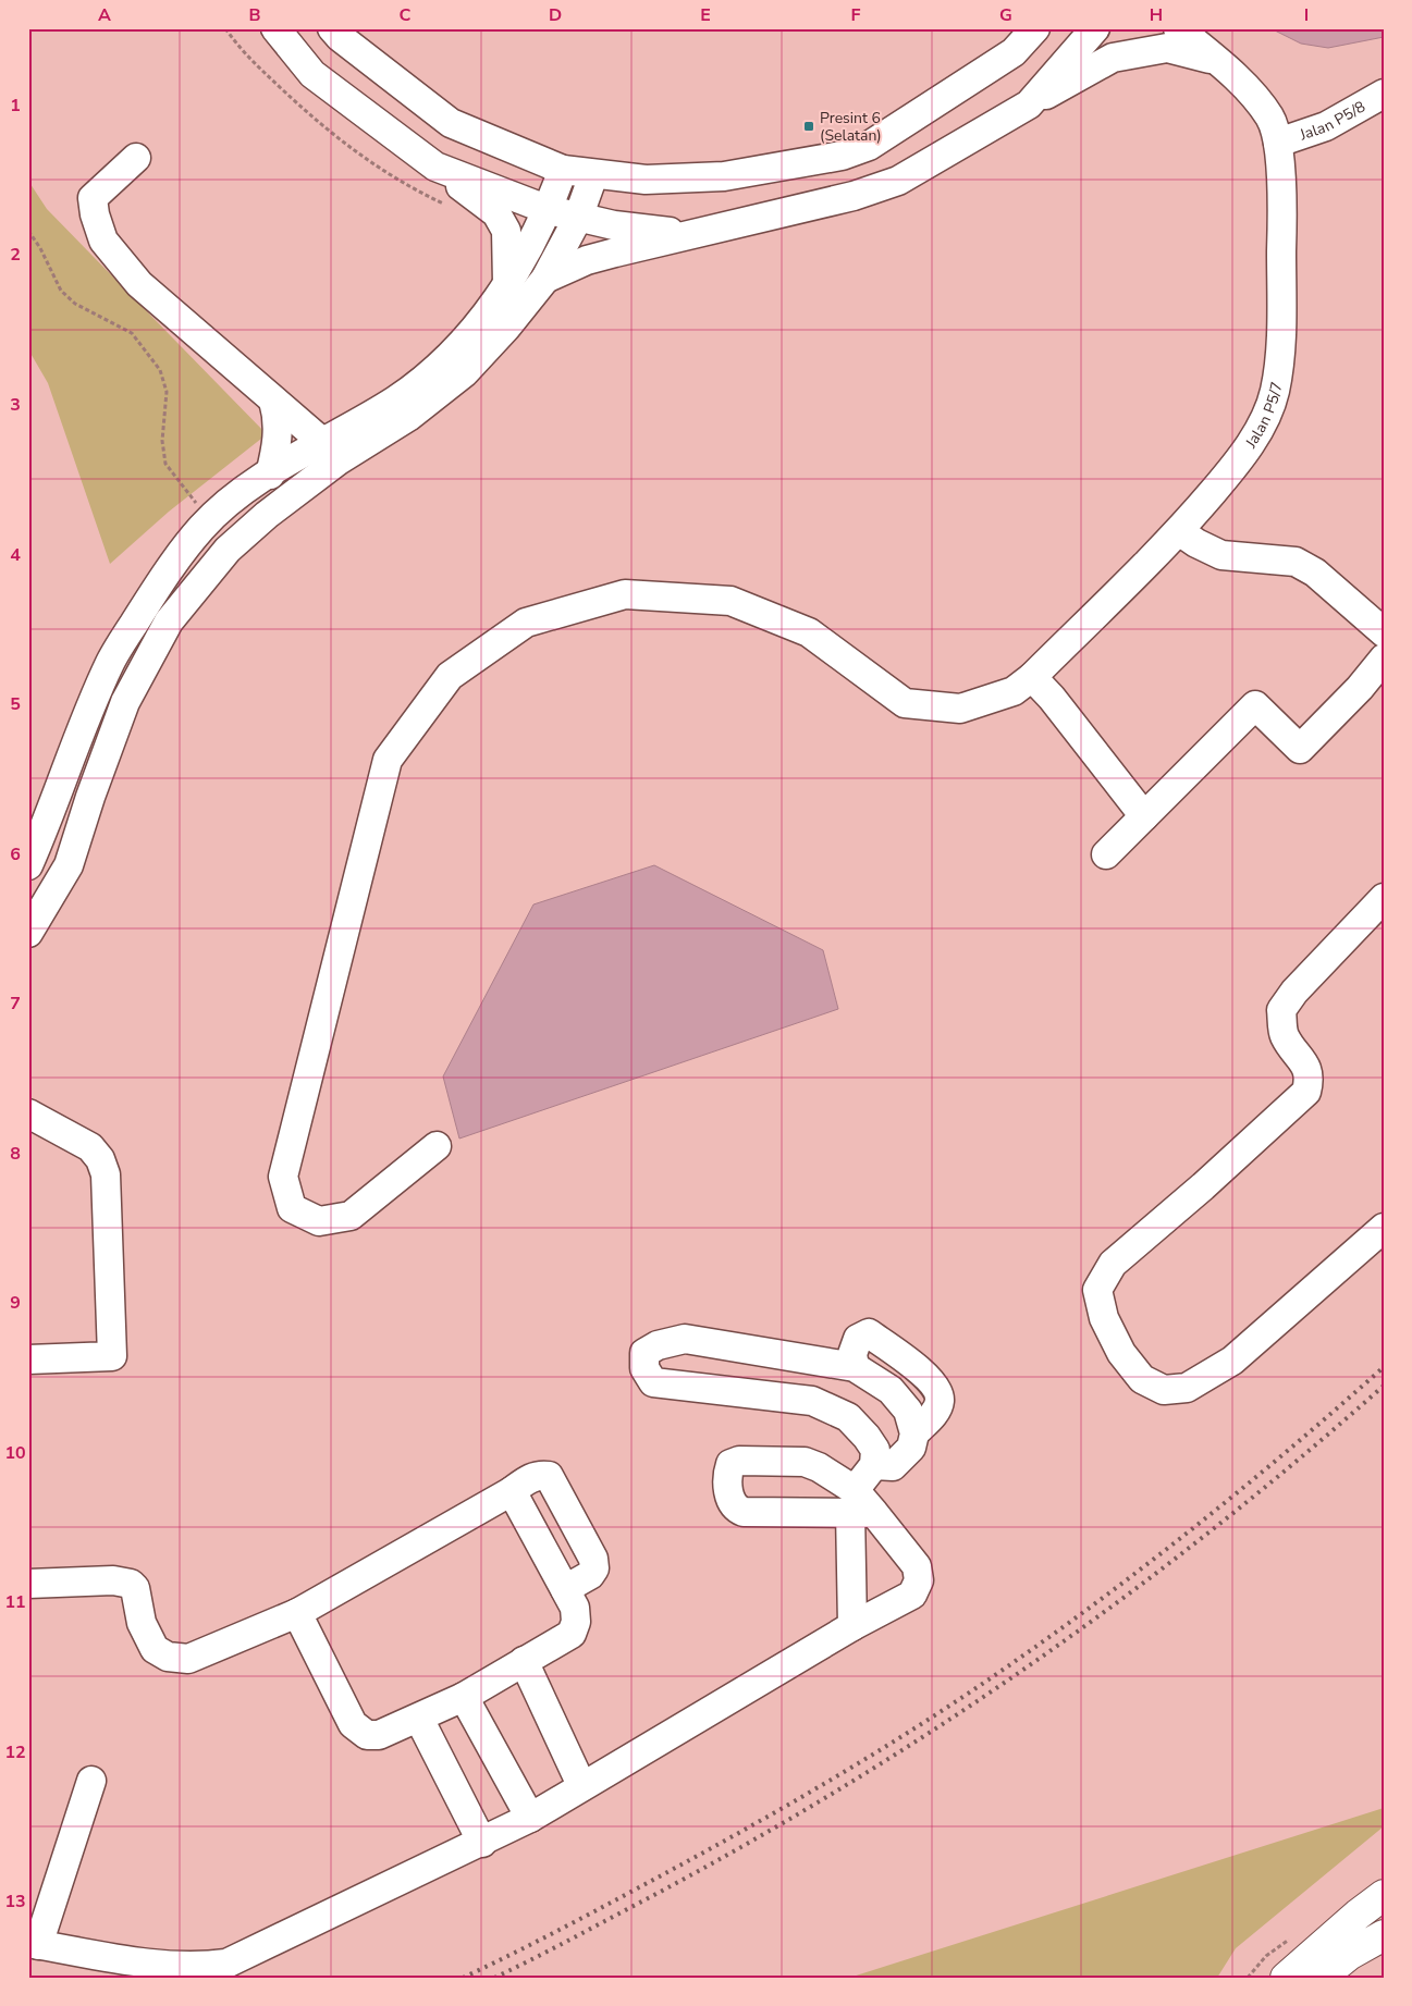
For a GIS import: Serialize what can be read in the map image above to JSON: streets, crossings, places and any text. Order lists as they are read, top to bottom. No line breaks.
{"streets":{"street":["Jalan P5/8","Jalan P5/7"]},"crossings":[["Jalan P5/8","Jalan P5/7"]],"places":{"transit":["Presint 6 (Selatan)"]},"grid":{"columns":["A","B","C","D","E","F","G","H","I"],"rows":["1","2","3","4","5","6","7","8","9","10","11","12","13"]}}
